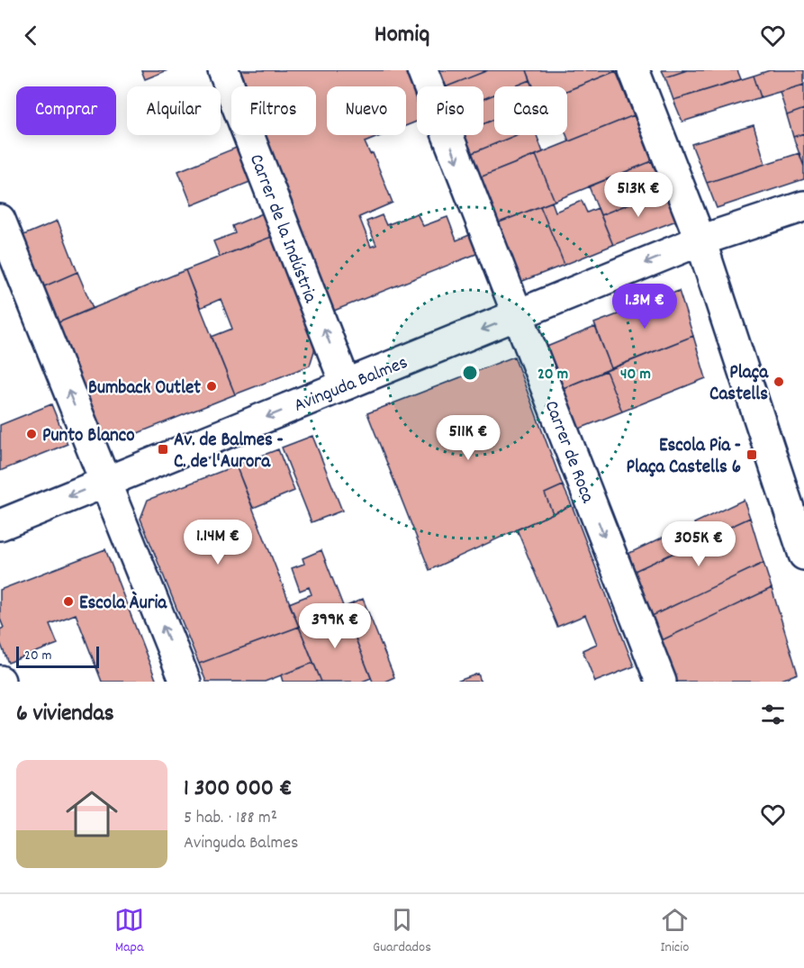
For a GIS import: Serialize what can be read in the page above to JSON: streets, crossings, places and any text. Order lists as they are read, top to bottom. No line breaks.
{"streets":{"street":["Carrer de la Indústria","Avinguda Balmes","Carrer de Roca"]},"crossings":[["Carrer de la Indústria","Avinguda Balmes"],["Avinguda Balmes","Carrer de Roca"]],"one_way":["Avinguda Balmes"],"places":{"other":["Plaça Castells","Bumback Outlet","Punto Blanco","Escola Àuria"],"transit":["Av. de Balmes - C. de l'Aurora","Escola Pia - Plaça Castells 6"]},"scale_bar":"20 m","page":{"header":"Homiq","chip":["Comprar","Alquilar","Filtros","Nuevo","Piso","Casa"],"price":["513K €","1.3M €","511K €","1.14M €","305K €","399K €"],"scale":"20 m","heading":"6 viviendas","list":[{"name":"1 300 000 €","note":"5 hab. · 188 m² · Avinguda Balmes"}],"tabs":["Mapa","Guardados","Inicio"]},"rings":["20 m","40 m"]}
